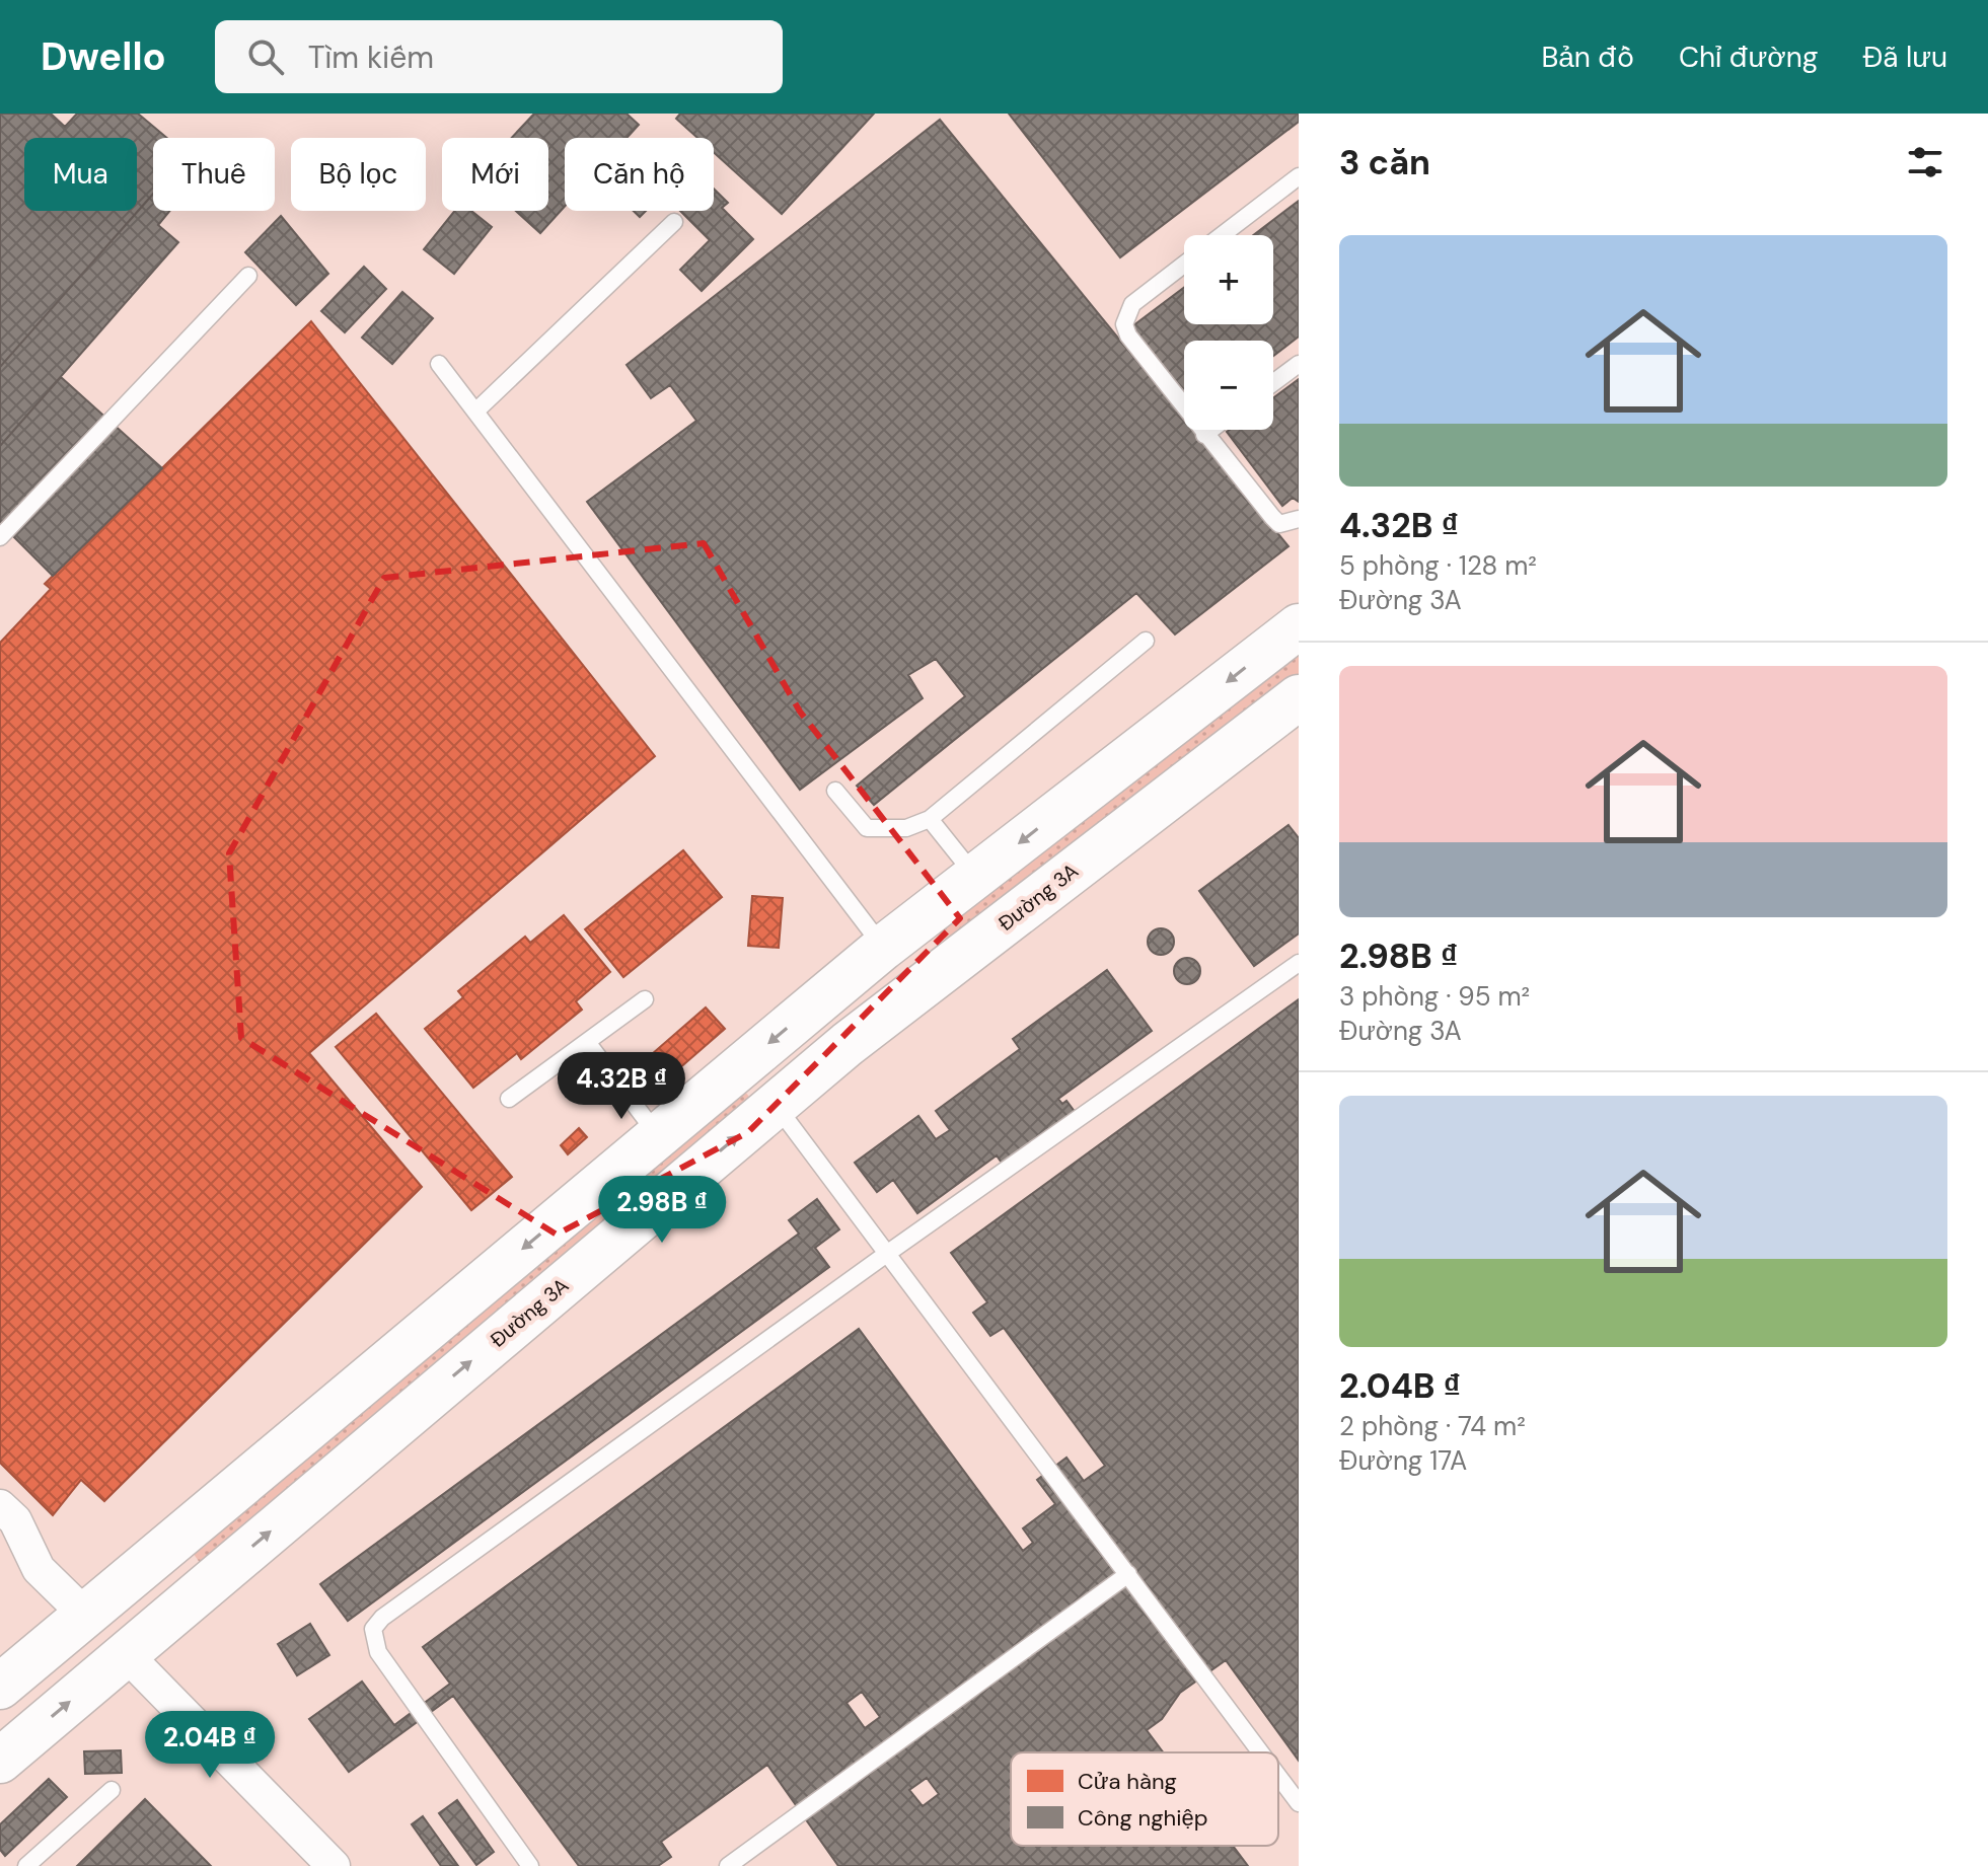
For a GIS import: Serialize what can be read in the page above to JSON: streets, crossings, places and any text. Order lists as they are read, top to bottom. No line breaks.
{"streets":{"street":["Đường 3A"]},"legend":["Cửa hàng","Công nghiệp"],"page":{"header":"Dwello","search":"Tìm kiếm","nav":["Bản đồ","Chỉ đường","Đã lưu"],"heading":"3 căn","chip":["Mua","Thuê","Bộ lọc","Mới","Căn hộ"],"list":[{"name":"4.32B ₫","note":"5 phòng · 128 m² · Đường 3A"},{"name":"2.98B ₫","note":"3 phòng · 95 m² · Đường 3A"},{"name":"2.04B ₫","note":"2 phòng · 74 m² · Đường 17A"}],"map_buttons":["+","−"],"price":["4.32B ₫","2.98B ₫","2.04B ₫"]}}
